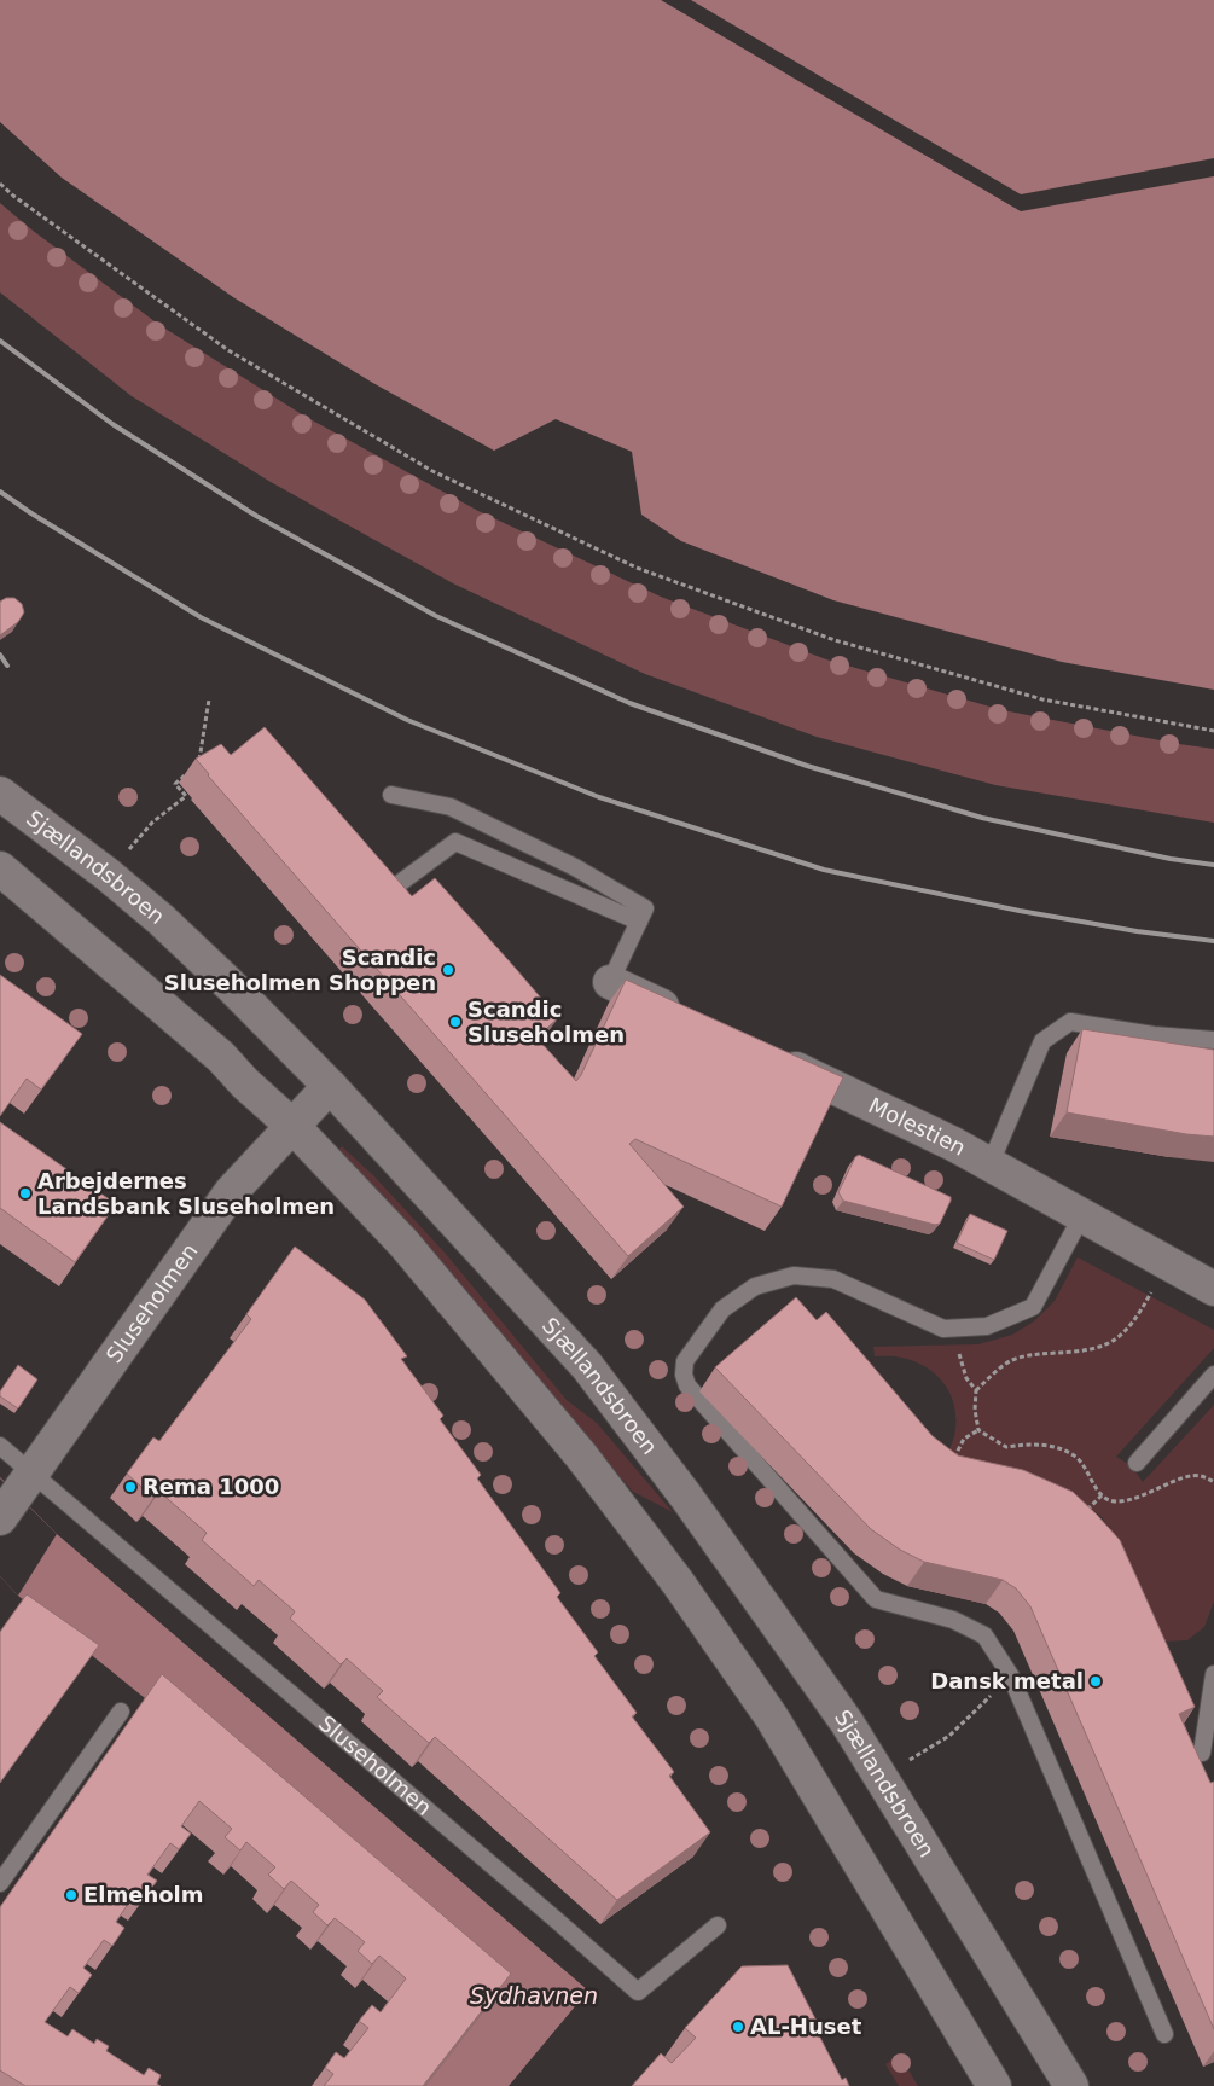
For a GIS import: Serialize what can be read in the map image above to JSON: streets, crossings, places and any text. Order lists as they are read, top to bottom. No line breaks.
{"streets":{"street":["Sjællandsbroen","Molestien","Sluseholmen"]},"crossings":[["Sjællandsbroen","Sluseholmen"]],"water":["Sydhavnen"],"places":["Scandic Sluseholmen Shoppen","Scandic Sluseholmen","Arbejdernes Landsbank Sluseholmen","Rema 1000","Dansk metal","Elmeholm","AL-Huset"]}
